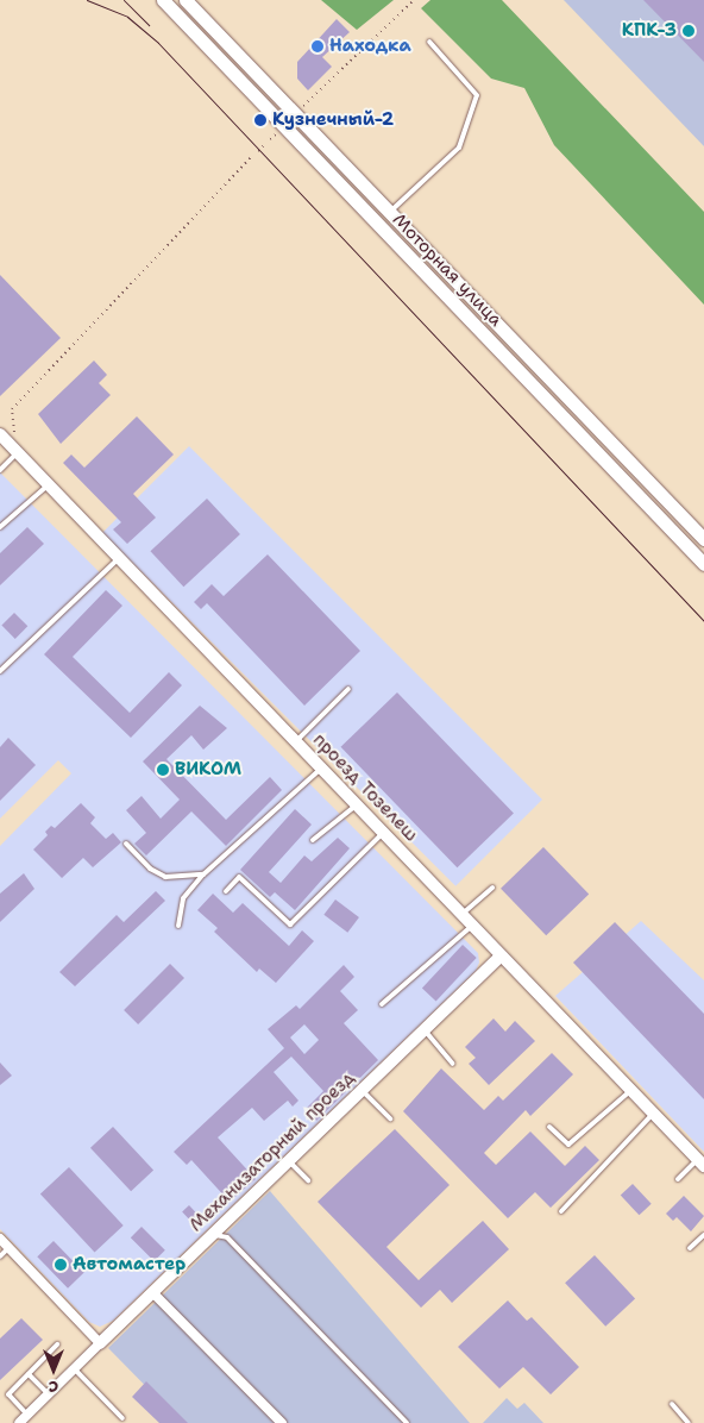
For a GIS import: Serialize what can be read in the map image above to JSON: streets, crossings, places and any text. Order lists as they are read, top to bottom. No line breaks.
{"streets":{"main road":["Моторная улица"],"street":["проезд Тозелеш","Механизаторный проезд"]},"crossings":[["проезд Тозелеш","Механизаторный проезд"]],"places":["КПК-3","Находка","Кузнечный-2","ВИКОМ","Автомастер"],"north":"bottom"}
